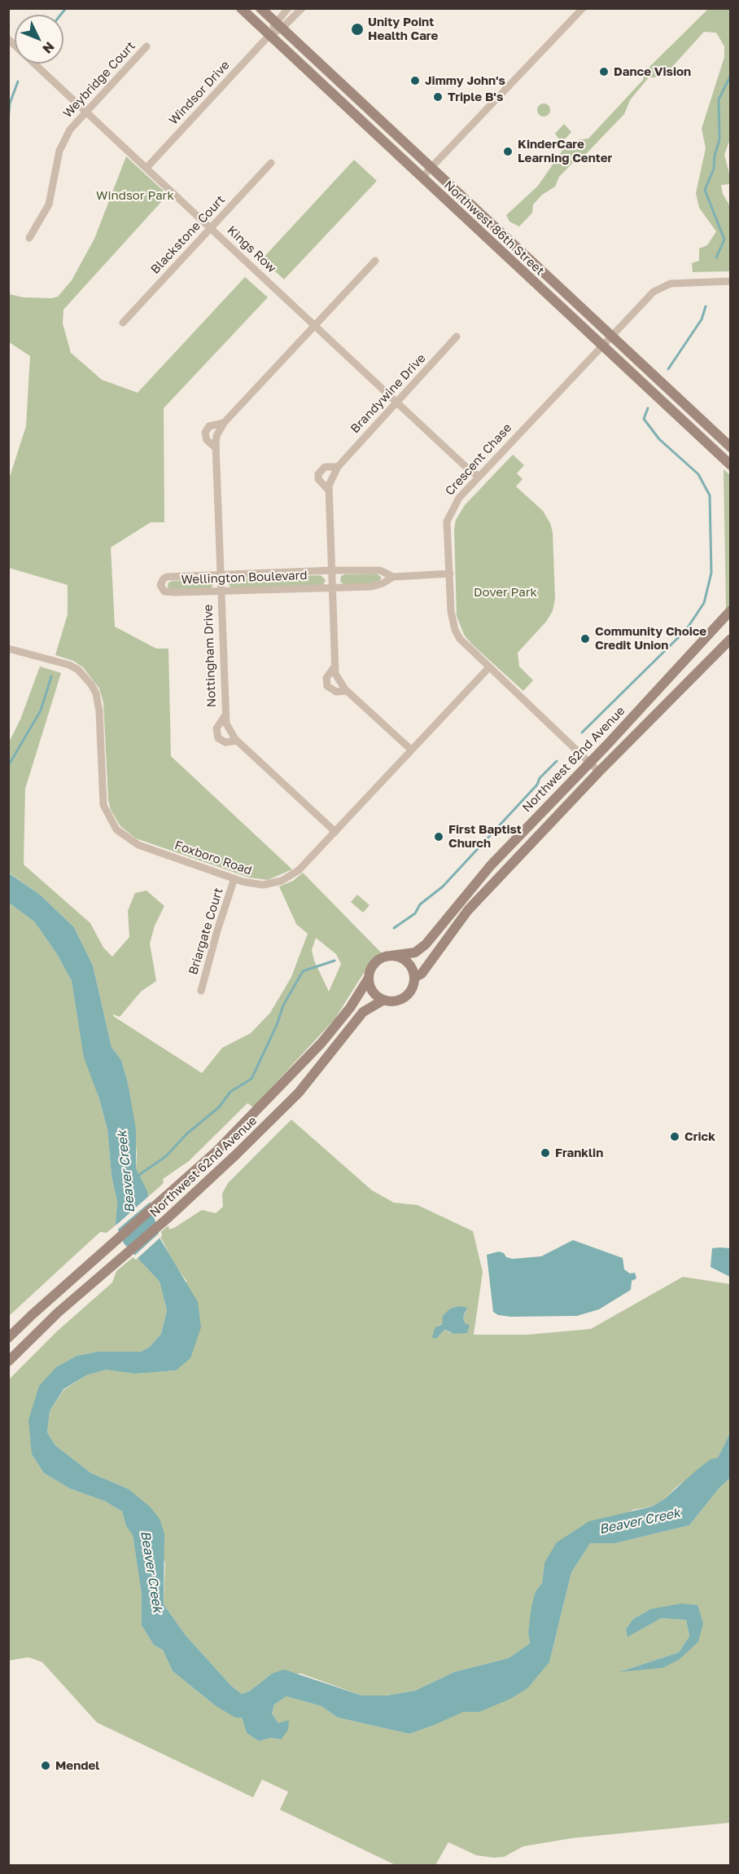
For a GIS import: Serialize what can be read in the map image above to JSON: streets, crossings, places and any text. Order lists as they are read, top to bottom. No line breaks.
{"streets":{"street":["Weybridge Court","Windsor Drive","Northwest 86th Street","Blackstone Court","Kings Row","Brandywine Drive","Crescent Chase","Wellington Boulevard","Nottingham Drive","Northwest 62nd Avenue","Foxboro Road","Briargate Court"]},"crossings":[["Weybridge Court","Kings Row"],["Windsor Drive","Northwest 86th Street"],["Windsor Drive","Kings Row"],["Northwest 86th Street","Crescent Chase"],["Blackstone Court","Kings Row"],["Kings Row","Brandywine Drive"],["Kings Row","Crescent Chase"],["Kings Row","Nottingham Drive"],["Brandywine Drive","Wellington Boulevard"],["Brandywine Drive","Foxboro Road"],["Crescent Chase","Wellington Boulevard"],["Crescent Chase","Northwest 62nd Avenue"],["Crescent Chase","Foxboro Road"],["Wellington Boulevard","Nottingham Drive"],["Nottingham Drive","Foxboro Road"],["Foxboro Road","Briargate Court"]],"water":["Beaver Creek"],"parks":["Windsor Park","Dover Park"],"places":["Unity Point Health Care","Dance Vision","Jimmy John's","Triple B's","KinderCare Learning Center","Community Choice Credit Union","First Baptist Church","Crick","Franklin","Mendel"],"north":"bottom right"}
